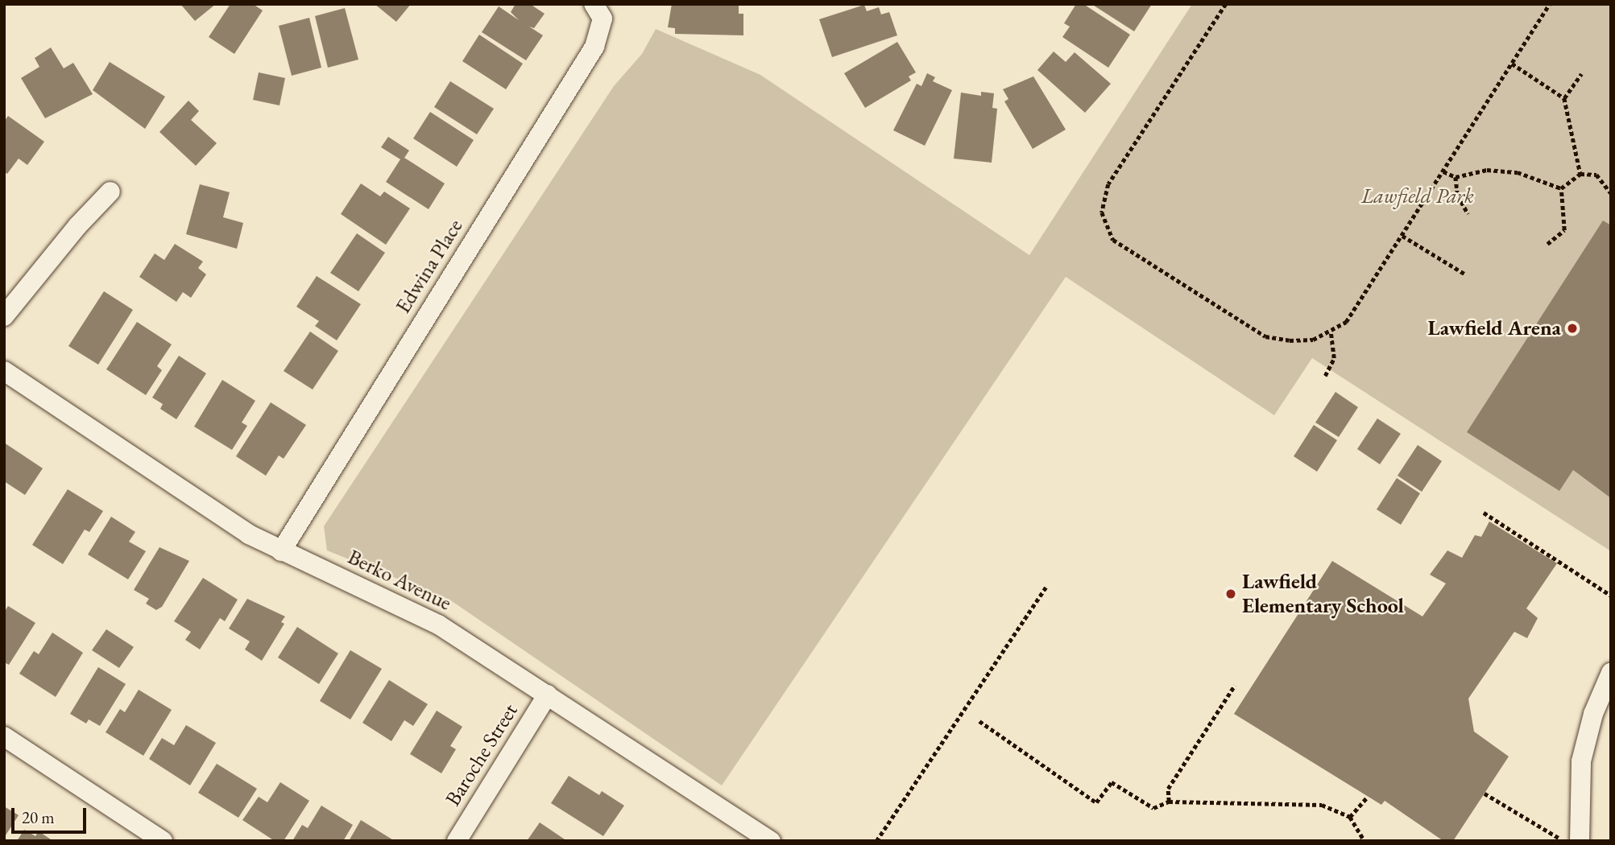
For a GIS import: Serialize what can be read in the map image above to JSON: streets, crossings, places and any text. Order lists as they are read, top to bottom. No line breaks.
{"streets":{"street":["Edwina Place","Berko Avenue","Baroche Street"]},"crossings":[["Edwina Place","Berko Avenue"],["Berko Avenue","Baroche Street"]],"parks":["Lawfield Park"],"places":["Lawfield Arena","Lawfield Elementary School"],"scale_bar":"20 m"}
